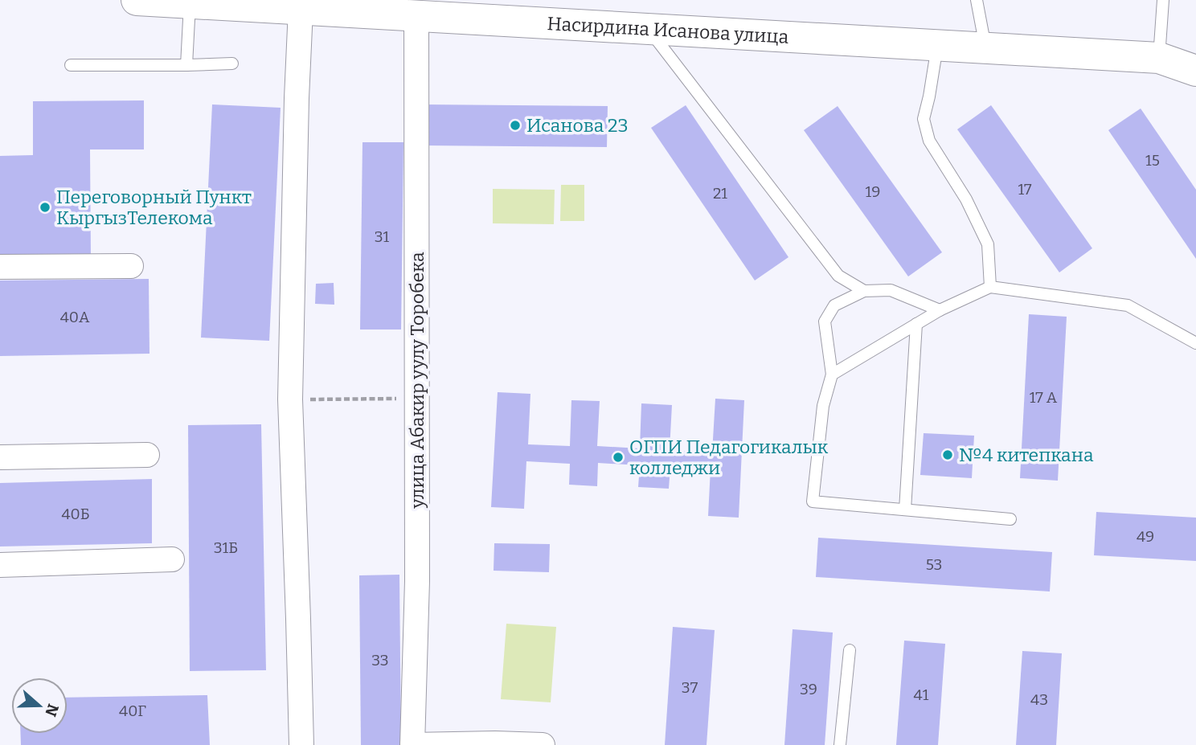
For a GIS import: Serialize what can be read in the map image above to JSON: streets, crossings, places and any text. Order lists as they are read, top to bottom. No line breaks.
{"streets":{"main road":["Насирдина Исанова улица"],"street":["улица Абакир уулу Торобека"]},"crossings":[["Насирдина Исанова улица","улица Абакир уулу Торобека"]],"places":["Исанова 23","Переговорный Пункт КыргызТелекома","№4 китепкана","ОГПИ Педагогикалык колледжи"],"house_numbers":["15","17","19","21","31","40А","17 А","40Б","49","31Б","53","33","37","39","41","43","40Г"],"north":"right"}
